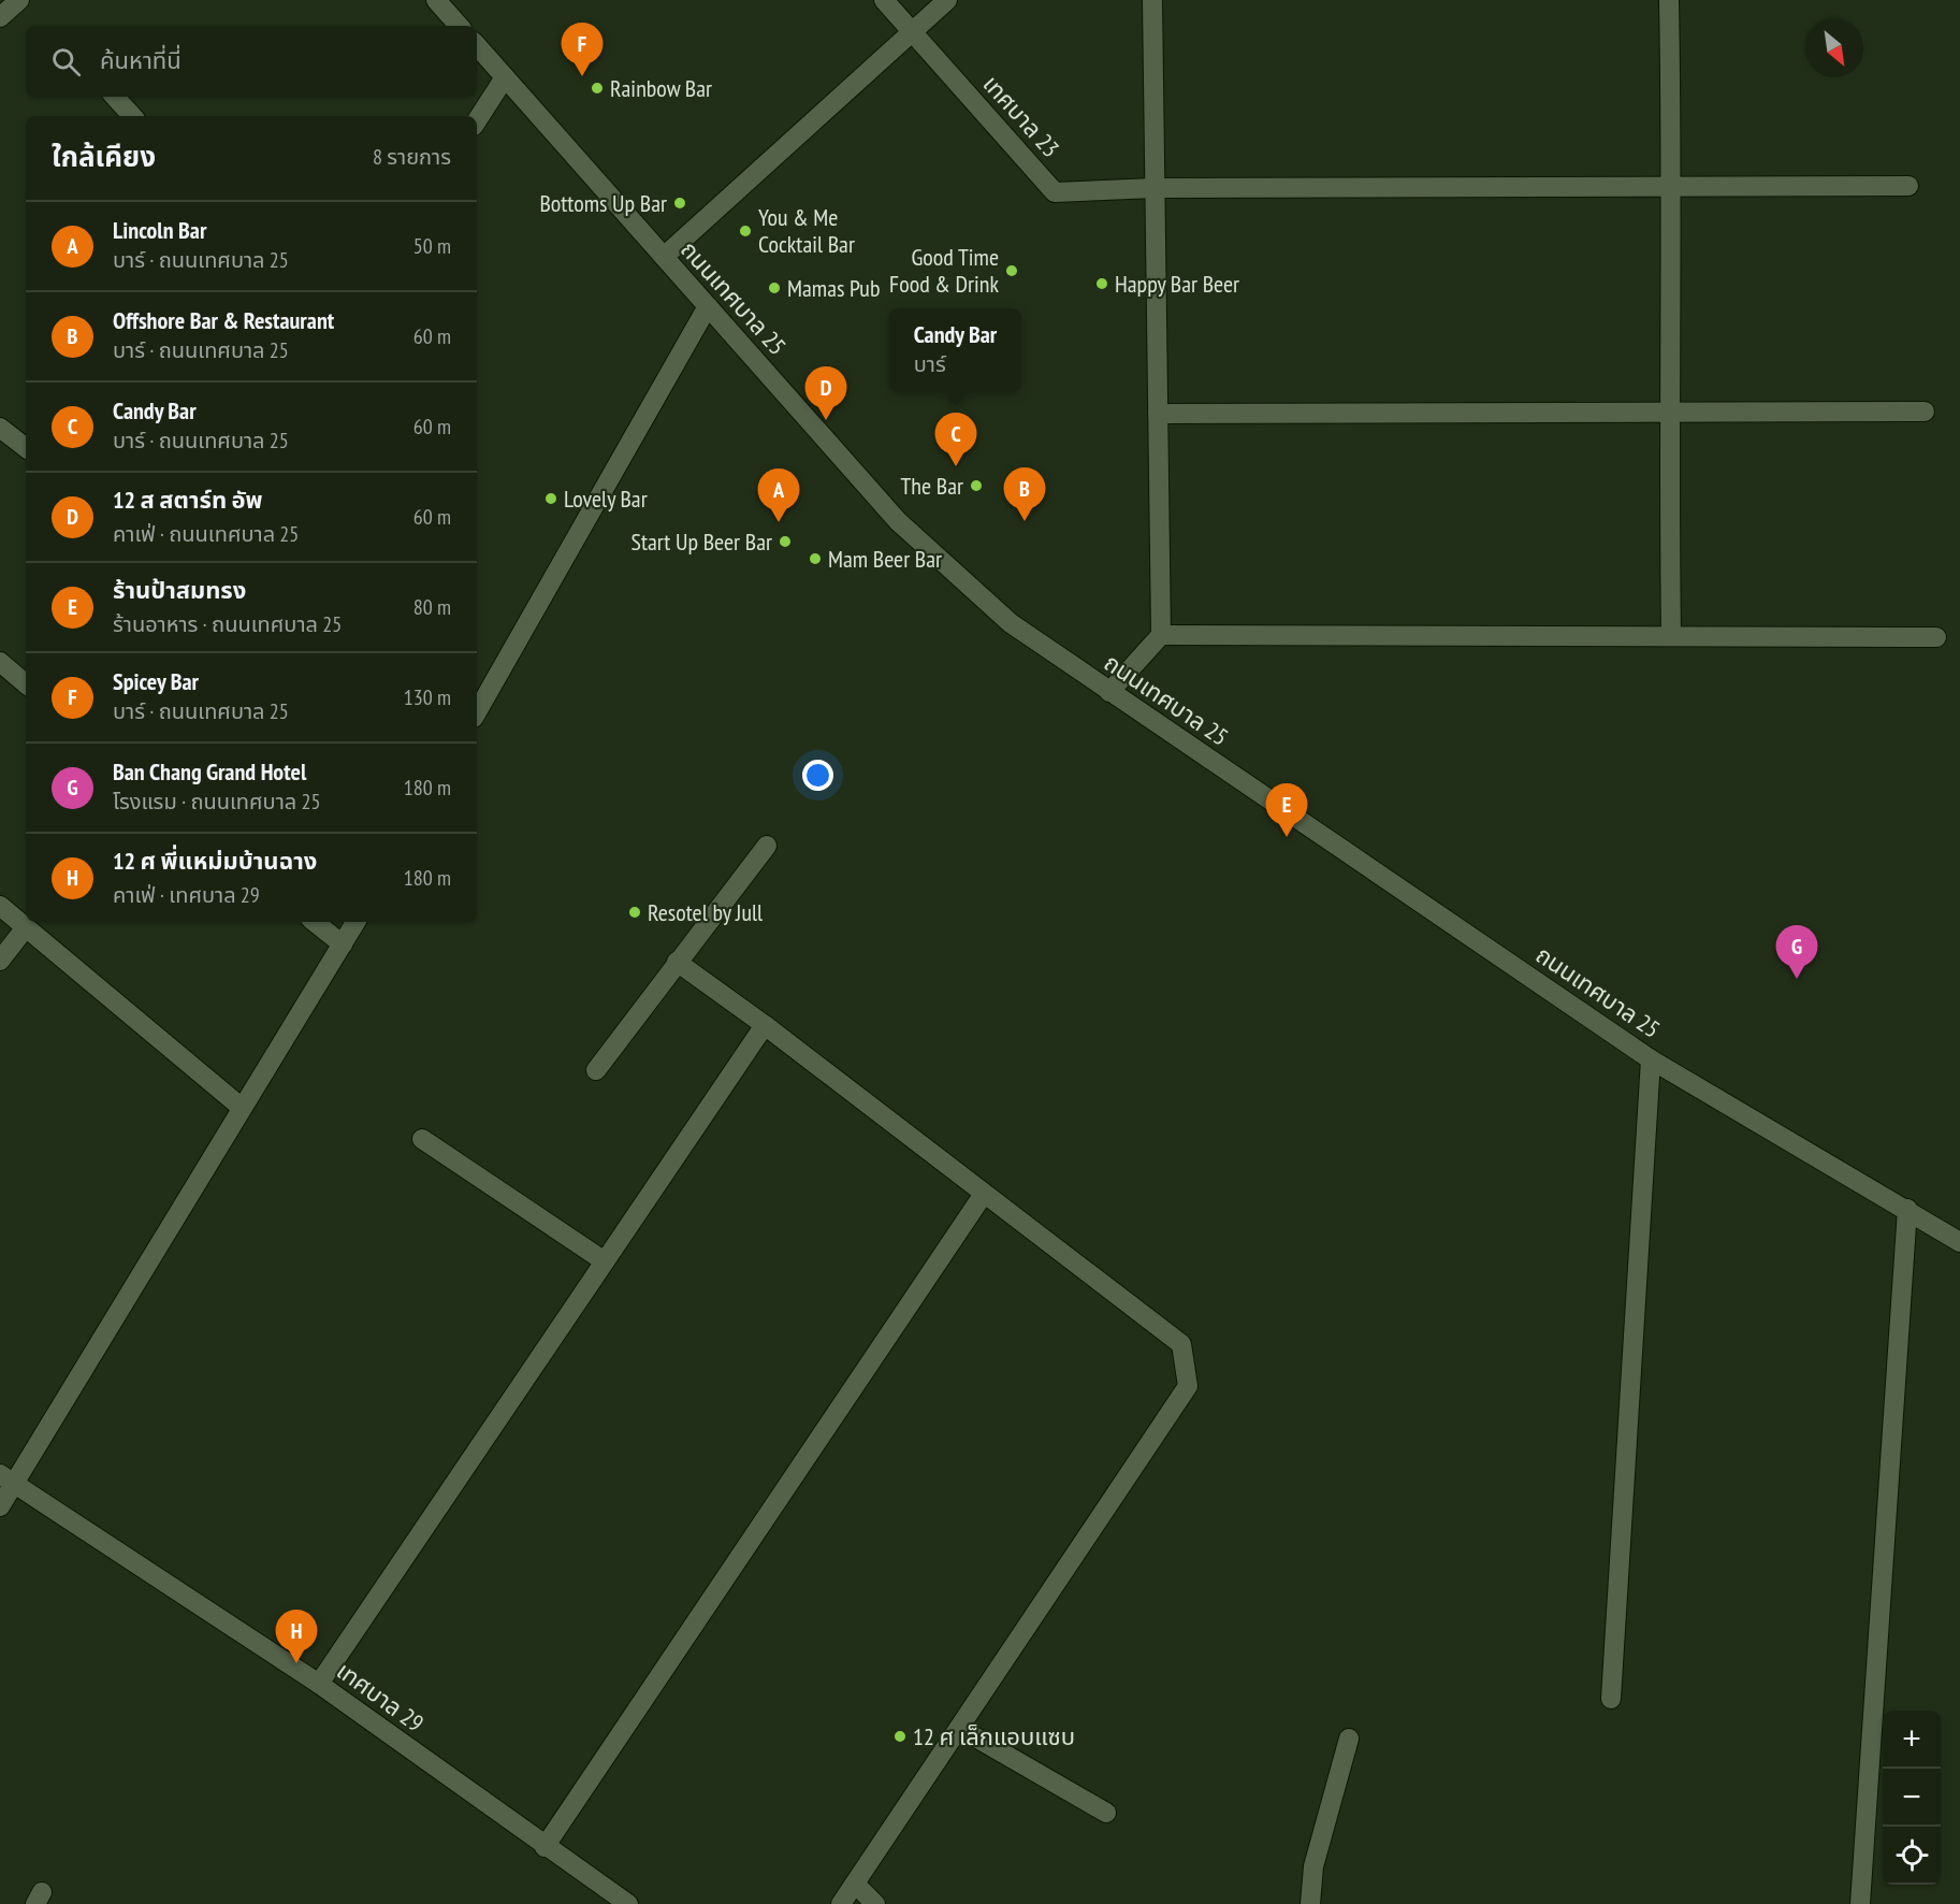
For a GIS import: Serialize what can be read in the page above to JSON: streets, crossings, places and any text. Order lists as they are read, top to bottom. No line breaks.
{"streets":{"street":["เทศบาล 23","ถนนเทศบาล 25","เทศบาล 29"]},"places":["Rainbow Bar","Bottoms Up Bar","You & Me Cocktail Bar","Good Time Food & Drink","Happy Bar Beer","Mamas Pub","The Bar","Lovely Bar","Start Up Beer Bar","Mam Beer Bar","Resotel by Jull","12 ศ เล็กแอบแซบ"],"north":"bottom right","page":{"pins":["F","D","C","B","A","E","G","H"],"search":"ค้นหาที่นี่","heading":["ใกล้เคียง","8 รายการ"],"list":[{"mark":"A","name":"Lincoln Bar","note":"บาร์ · ถนนเทศบาล 25","value":"50 m"},{"mark":"B","name":"Offshore Bar & Restaurant","note":"บาร์ · ถนนเทศบาล 25","value":"60 m"},{"mark":"C","name":"Candy Bar","note":"บาร์ · ถนนเทศบาล 25","value":"60 m"},{"mark":"D","name":"12 ส สตาร์ท อัพ","note":"คาเฟ่ · ถนนเทศบาล 25","value":"60 m"},{"mark":"E","name":"ร้านป้าสมทรง","note":"ร้านอาหาร · ถนนเทศบาล 25","value":"80 m"},{"mark":"F","name":"Spicey Bar","note":"บาร์ · ถนนเทศบาล 25","value":"130 m"},{"mark":"G","name":"Ban Chang Grand Hotel","note":"โรงแรม · ถนนเทศบาล 25","value":"180 m"},{"mark":"H","name":"12 ศ พี่แหม่มบ้านฉาง","note":"คาเฟ่ · เทศบาล 29","value":"180 m"}],"popup":["Candy Bar","บาร์"],"map_buttons":["+","−"]}}
